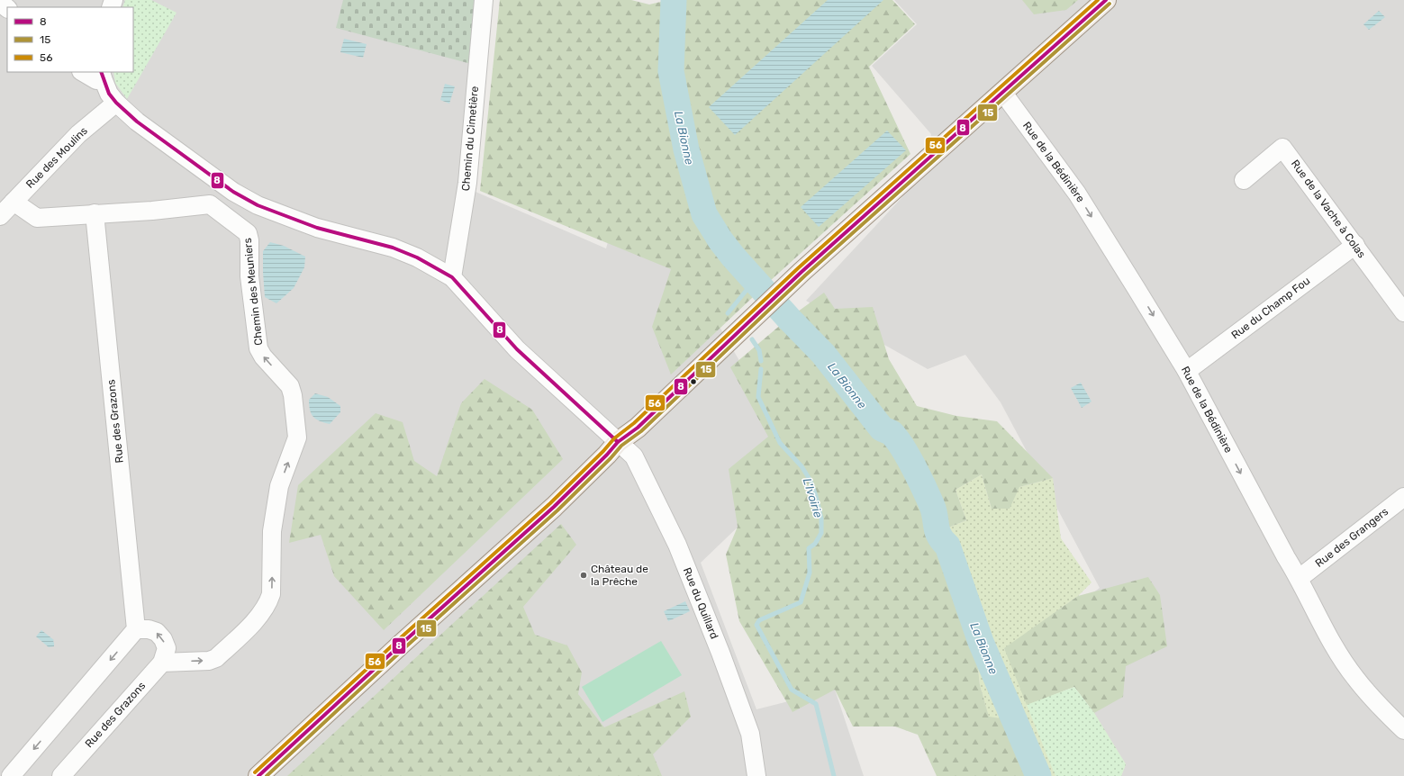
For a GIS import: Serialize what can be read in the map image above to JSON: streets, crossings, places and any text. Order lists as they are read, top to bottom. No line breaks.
{"streets":{"street":["Chemin du Cimetière","Rue des Moulins","Rue de la Bédinière","Rue de la Vache à Colas","Chemin des Meuniers","Rue du Champ Fou","Rue des Grazons","Rue des Grangers","Rue du Quillard"]},"crossings":[["Chemin du Cimetière","Rue du Quillard"],["Rue des Moulins","Chemin des Meuniers"],["Rue des Moulins","Rue du Quillard"],["Rue de la Bédinière","Rue du Champ Fou"],["Rue de la Bédinière","Rue des Grangers"],["Rue de la Vache à Colas","Rue du Champ Fou"],["Chemin des Meuniers","Rue des Grazons"]],"one_way":["Rue de la Bédinière"],"water":["La Bionne","L'Ivoirie"],"places":["Château de la Prêche"],"lines":["transit line 8","transit line 56","transit line 15"],"legend":["8","15","56"]}
